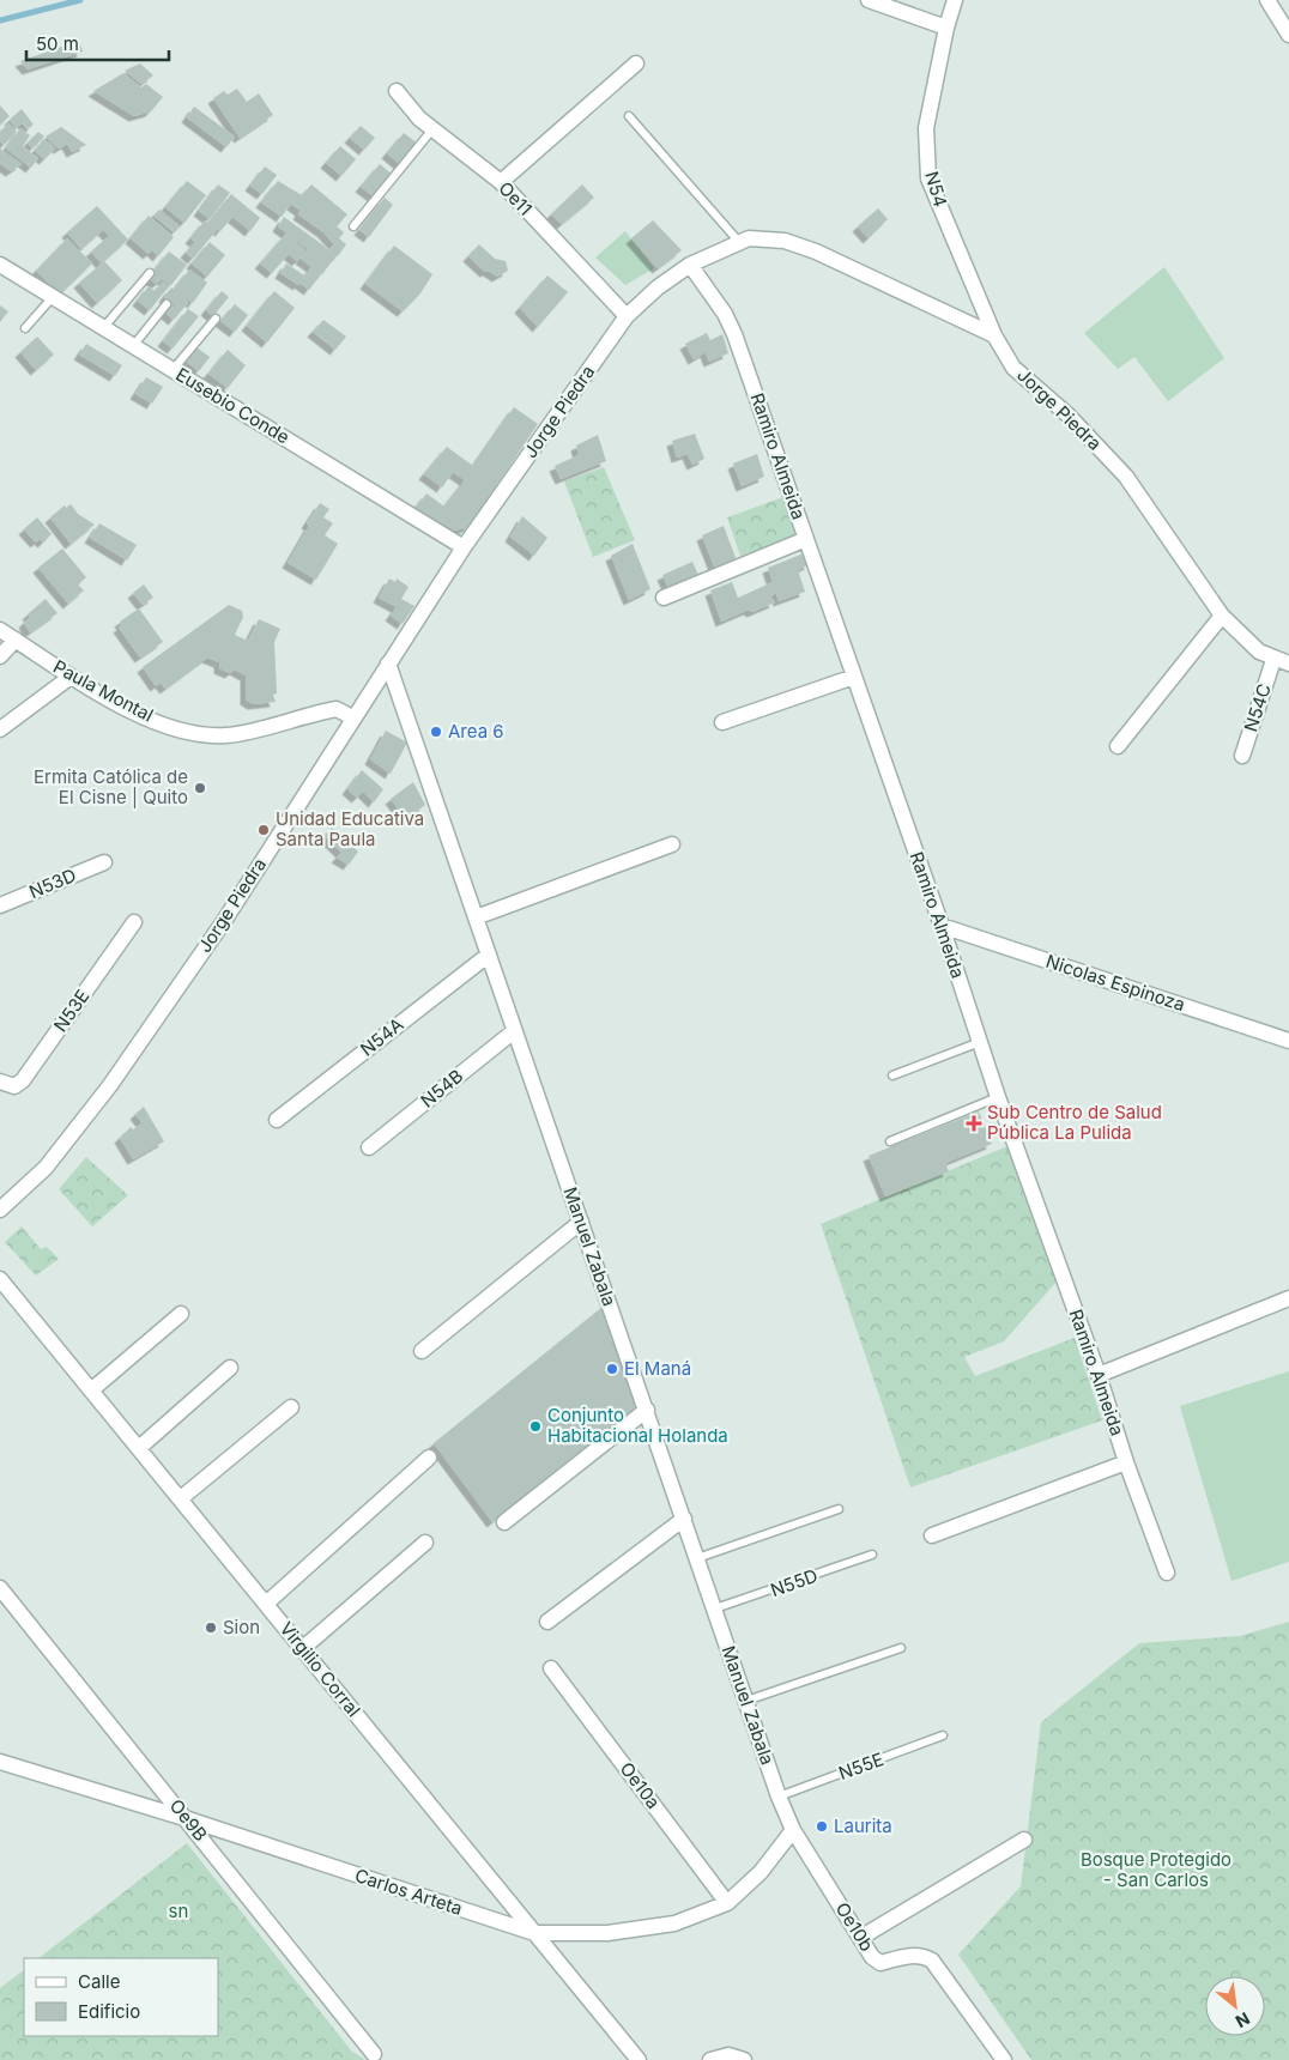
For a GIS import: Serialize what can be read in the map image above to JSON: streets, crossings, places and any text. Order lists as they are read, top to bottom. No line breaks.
{"streets":{"street":["N54","Oe11","Eusebio Conde","Jorge Piedra","Ramiro Almeida","Paula Montal","N54C","N53D","Nicolas Espinoza","N53E","N54A","N54B","Manuel Zabala","Virgilio Corral","Oe10a","Oe9B","Carlos Arteta","Oe10b"],"lane":["N55D","N55E"]},"crossings":[["N54","Jorge Piedra"],["Oe11","Jorge Piedra"],["Eusebio Conde","Jorge Piedra"],["Jorge Piedra","Ramiro Almeida"],["Jorge Piedra","Paula Montal"],["Jorge Piedra","N54C"],["Jorge Piedra","Manuel Zabala"],["Ramiro Almeida","Nicolas Espinoza"],["N54A","Manuel Zabala"],["N54B","Manuel Zabala"],["Manuel Zabala","N55D"],["Manuel Zabala","N55E"],["Manuel Zabala","Carlos Arteta"],["Manuel Zabala","Oe10b"],["Virgilio Corral","Carlos Arteta"],["Oe10a","Carlos Arteta"],["Oe9B","Carlos Arteta"],["Carlos Arteta","Oe10b"]],"parks":["Bosque Protegido - San Carlos","sn"],"places":{"other":["Area 6","Ermita Católica de El Cisne | Quito","Unidad Educativa Santa Paula","El Maná","Conjunto Habitacional Holanda","Sion","Laurita"],"health":["Sub Centro de Salud Pública La Pulida"]},"legend":["Calle","Edificio"],"scale_bar":"50 m","north":"bottom right"}
